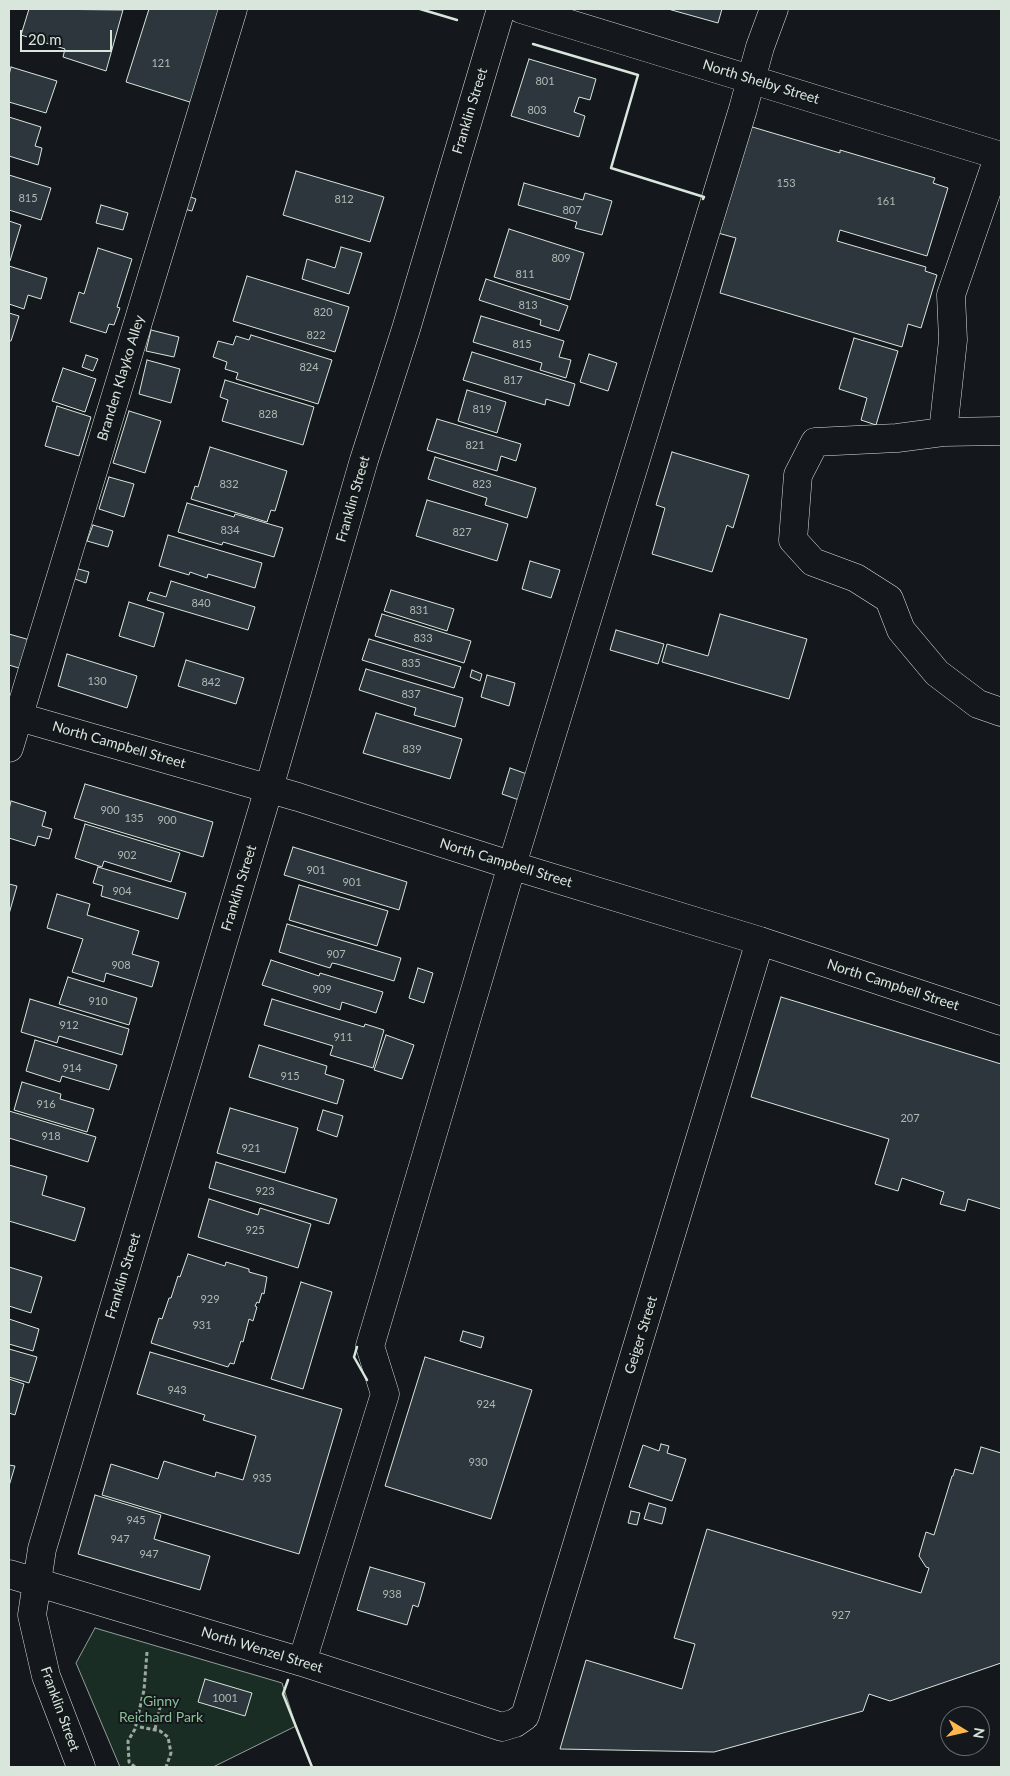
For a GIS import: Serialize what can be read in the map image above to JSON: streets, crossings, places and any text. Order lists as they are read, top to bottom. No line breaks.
{"streets":{"street":["North Shelby Street","Franklin Street","Branden Klayko Alley","North Campbell Street","Geiger Street","North Wenzel Street"]},"crossings":[["Franklin Street","North Campbell Street"],["Franklin Street","North Wenzel Street"],["Branden Klayko Alley","North Campbell Street"],["North Campbell Street","Geiger Street"],["Geiger Street","North Wenzel Street"]],"parks":["Ginny Reichard Park"],"house_numbers":["121","801","803","153","815","812","161","807","809","811","813","820","822","815","824","817","819","828","821","832","823","834","827","840","831","833","835","130","842","837","839","900","135","900","902","901","901","904","907","908","909","910","912","911","914","915","916","207","918","921","923","925","929","931","943","924","930","935","945","947","947","938","927","1001"],"scale_bar":"20 m","north":"right"}
